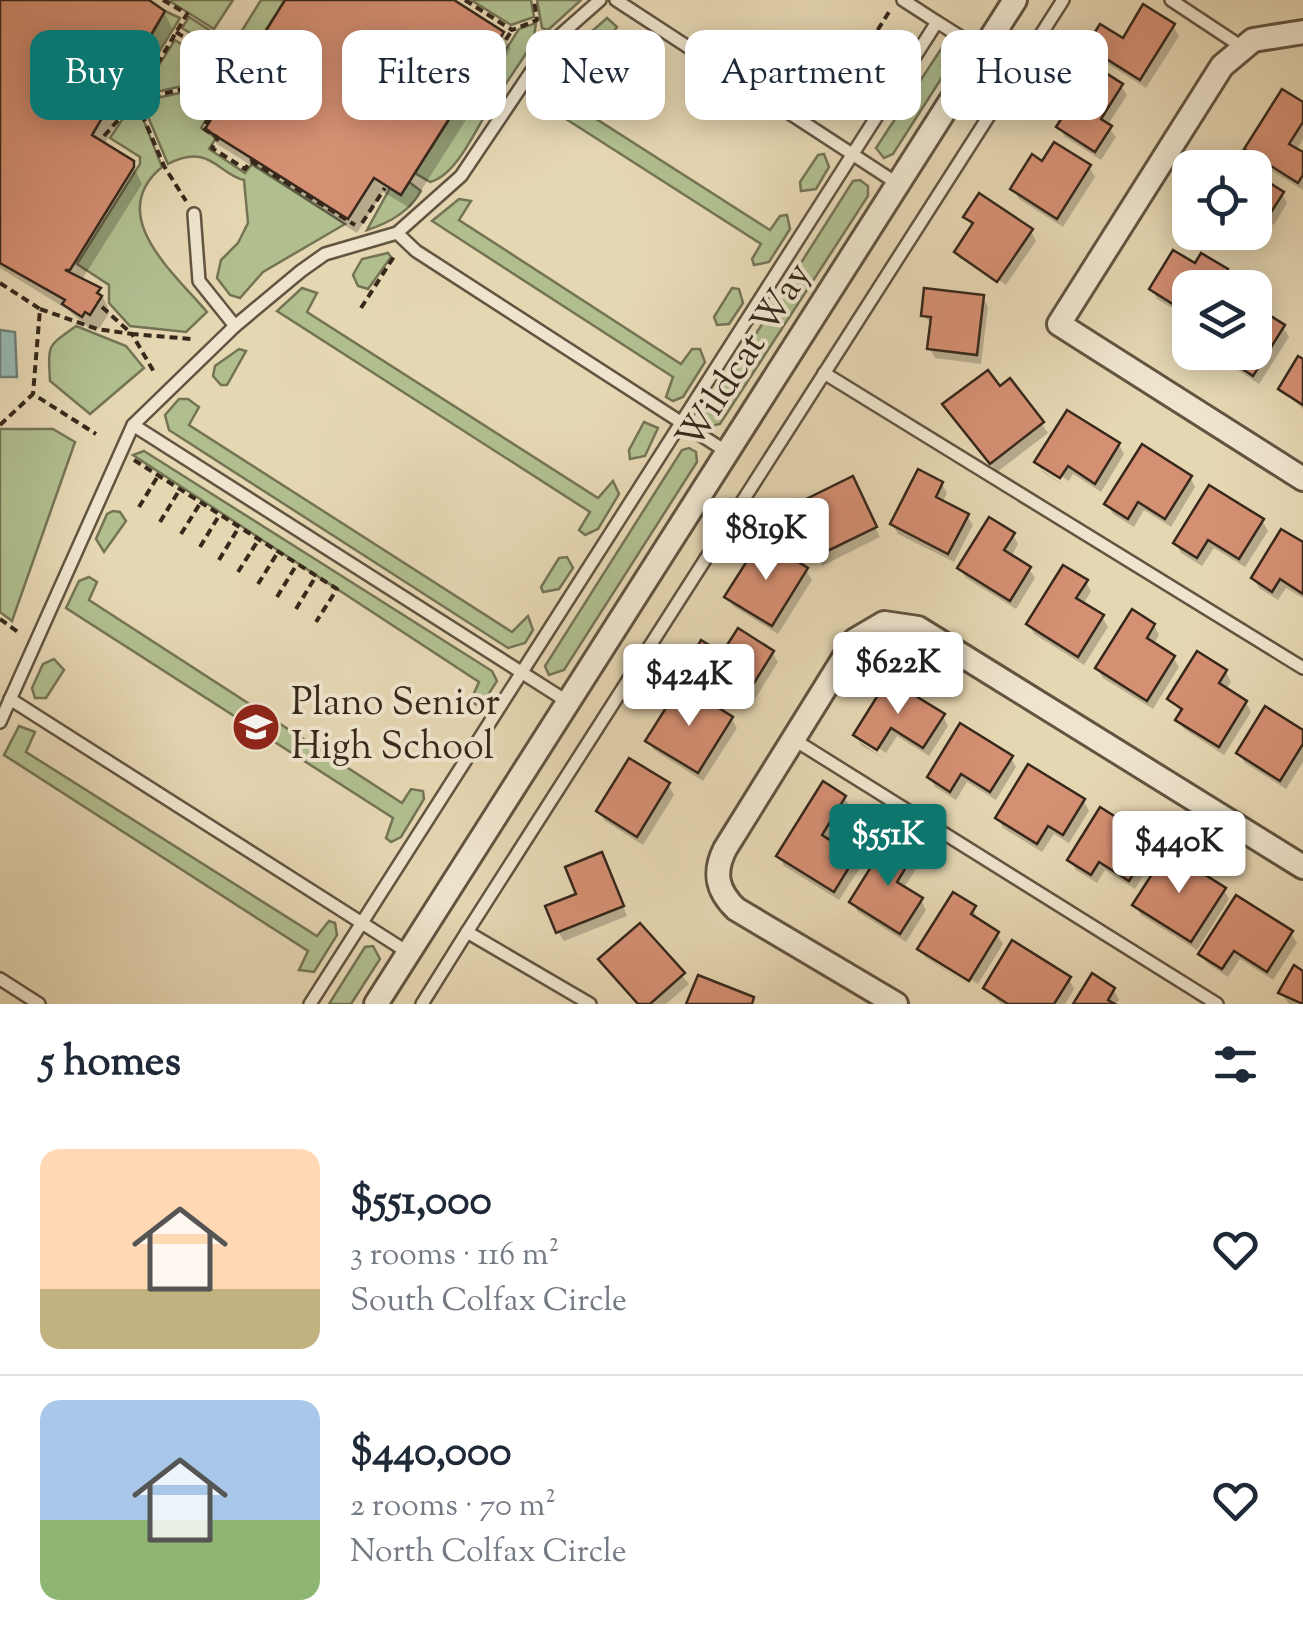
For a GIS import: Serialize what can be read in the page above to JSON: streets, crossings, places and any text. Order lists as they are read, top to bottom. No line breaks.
{"streets":{"street":["Wildcat Way"]},"places":{"school or university":["Plano Senior High School"]},"page":{"chip":["Buy","Rent","Filters","New","Apartment","House"],"price":["$819K","$622K","$424K","$551K","$440K"],"heading":"5 homes","list":[{"name":"$551,000","note":"3 rooms · 116 m² · South Colfax Circle"},{"name":"$440,000","note":"2 rooms · 70 m² · North Colfax Circle"}]}}
